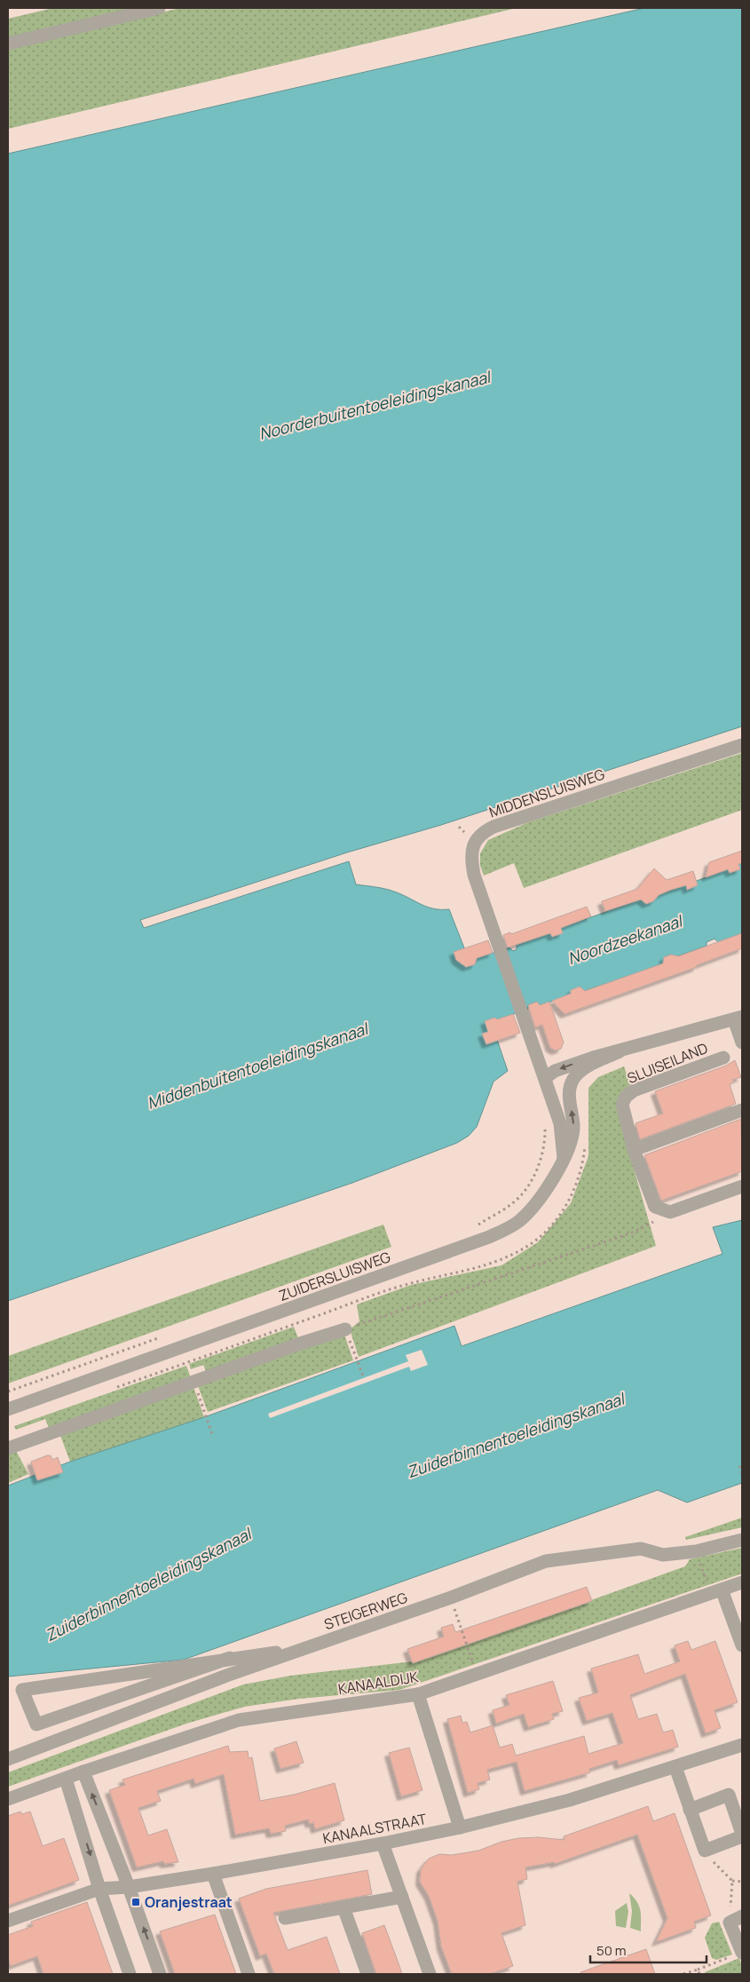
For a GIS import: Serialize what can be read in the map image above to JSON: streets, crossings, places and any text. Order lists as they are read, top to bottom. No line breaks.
{"streets":{"street":["MIDDENSLUISWEG","SLUISEILAND","ZUIDERSLUISWEG","STEIGERWEG","KANAALDIJK","KANAALSTRAAT"]},"crossings":[["MIDDENSLUISWEG","SLUISEILAND"]],"water":["Noorderbuitentoeleidingskanaal","Noordzeekanaal","Middenbuitentoeleidingskanaal","Zuiderbinnentoeleidingskanaal"],"places":{"transit":["Oranjestraat"]},"scale_bar":"50 m"}
